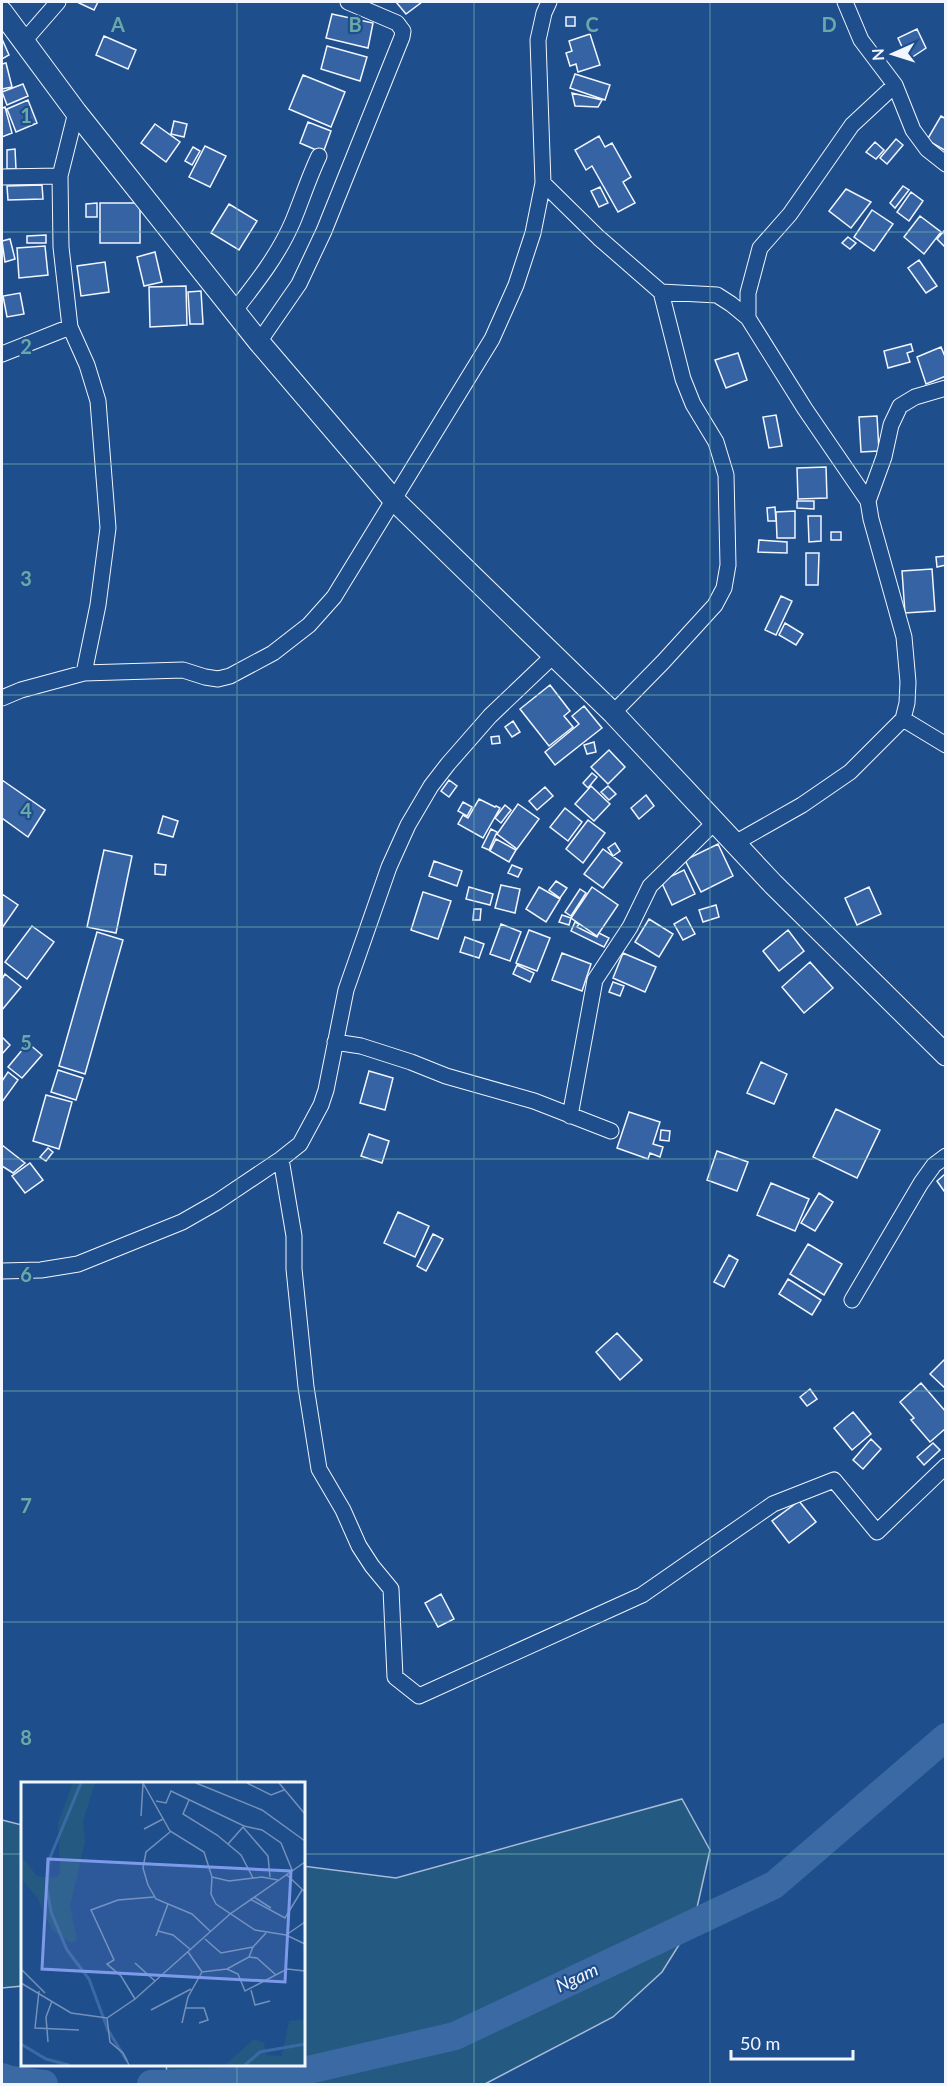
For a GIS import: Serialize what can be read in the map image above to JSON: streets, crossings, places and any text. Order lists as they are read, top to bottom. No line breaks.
{"water":["Ngam"],"scale_bar":"50 m","north":"left","grid":{"columns":["A","B","C","D"],"rows":["1","2","3","4","5","6","7","8"]}}
